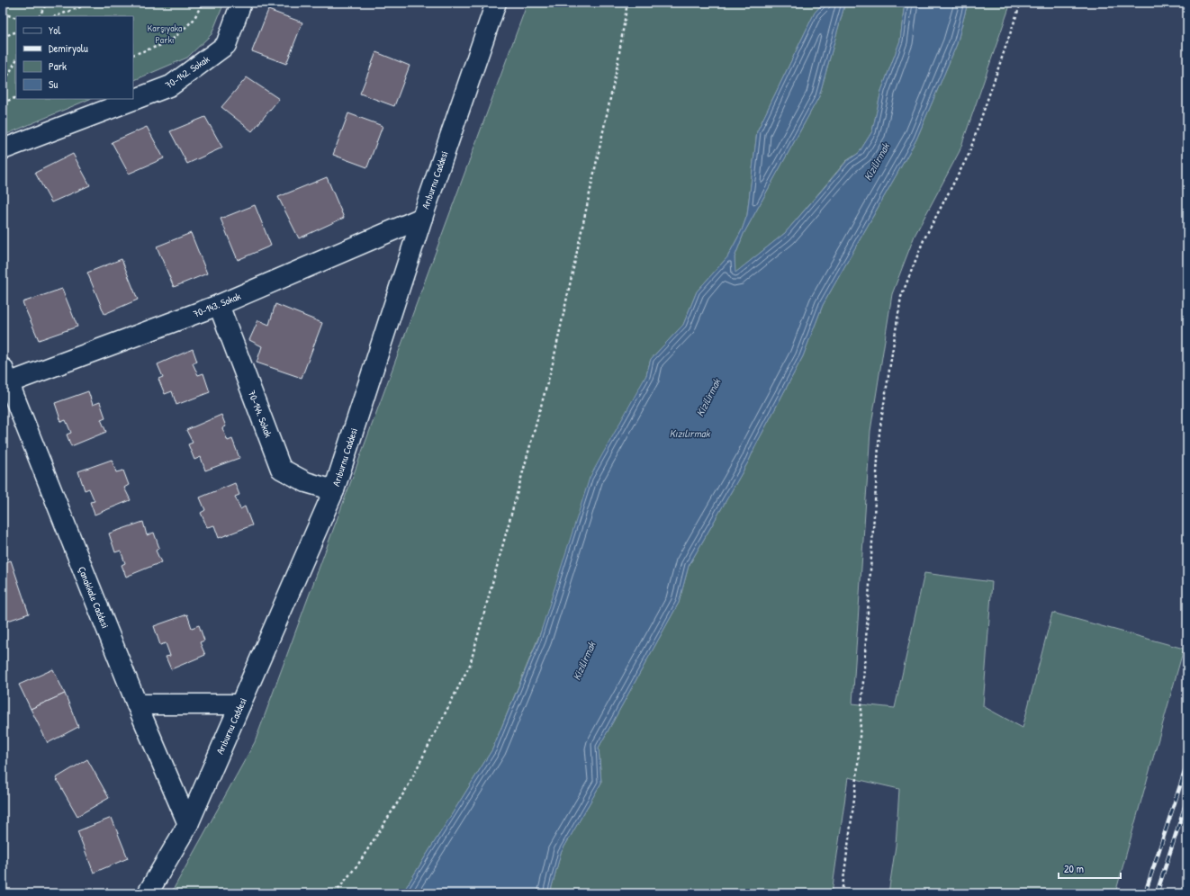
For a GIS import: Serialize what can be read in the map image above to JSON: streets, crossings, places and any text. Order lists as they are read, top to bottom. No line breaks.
{"streets":{"street":["70-142. Sokak","Arıburnu Caddesi","70-143. Sokak","70-144. Sokak","Çanakkale Caddesi"]},"crossings":[["Arıburnu Caddesi","70-143. Sokak"],["Arıburnu Caddesi","70-144. Sokak"],["Arıburnu Caddesi","Çanakkale Caddesi"],["70-143. Sokak","70-144. Sokak"],["70-143. Sokak","Çanakkale Caddesi"]],"water":["Kizilirmak","Kızılırmak"],"parks":["Karşıyaka Parkı"],"legend":["Yol","Demiryolu","Park","Su"],"scale_bar":"20 m"}
